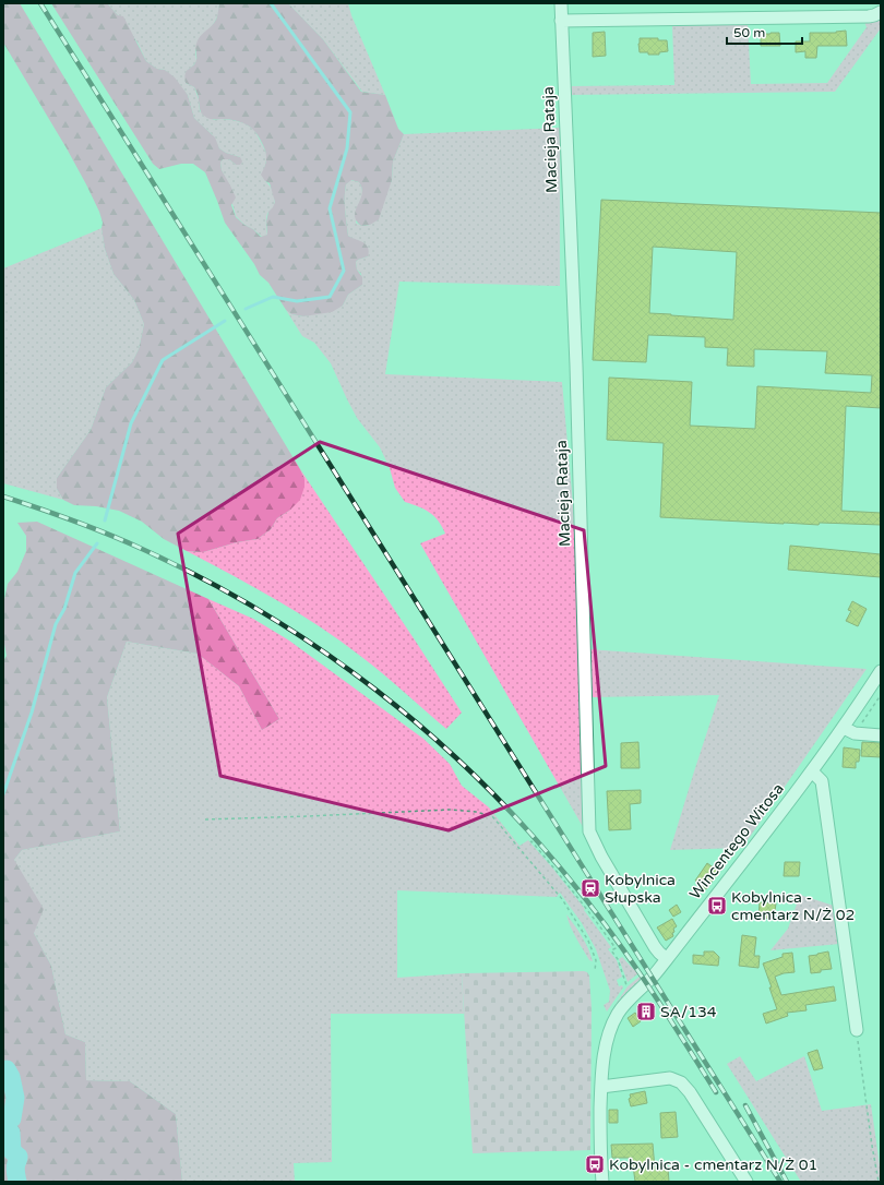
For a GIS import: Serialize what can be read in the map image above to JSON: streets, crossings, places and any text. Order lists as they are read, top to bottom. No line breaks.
{"streets":{"street":["Macieja Rataja","Wincentego Witosa"]},"crossings":[["Macieja Rataja","Wincentego Witosa"]],"places":{"station":["Kobylnica Słupska"],"bus stop":["Kobylnica - cmentarz N/Ż 02","Kobylnica - cmentarz N/Ż 01"],"building":["SA/134"]},"scale_bar":"50 m"}
